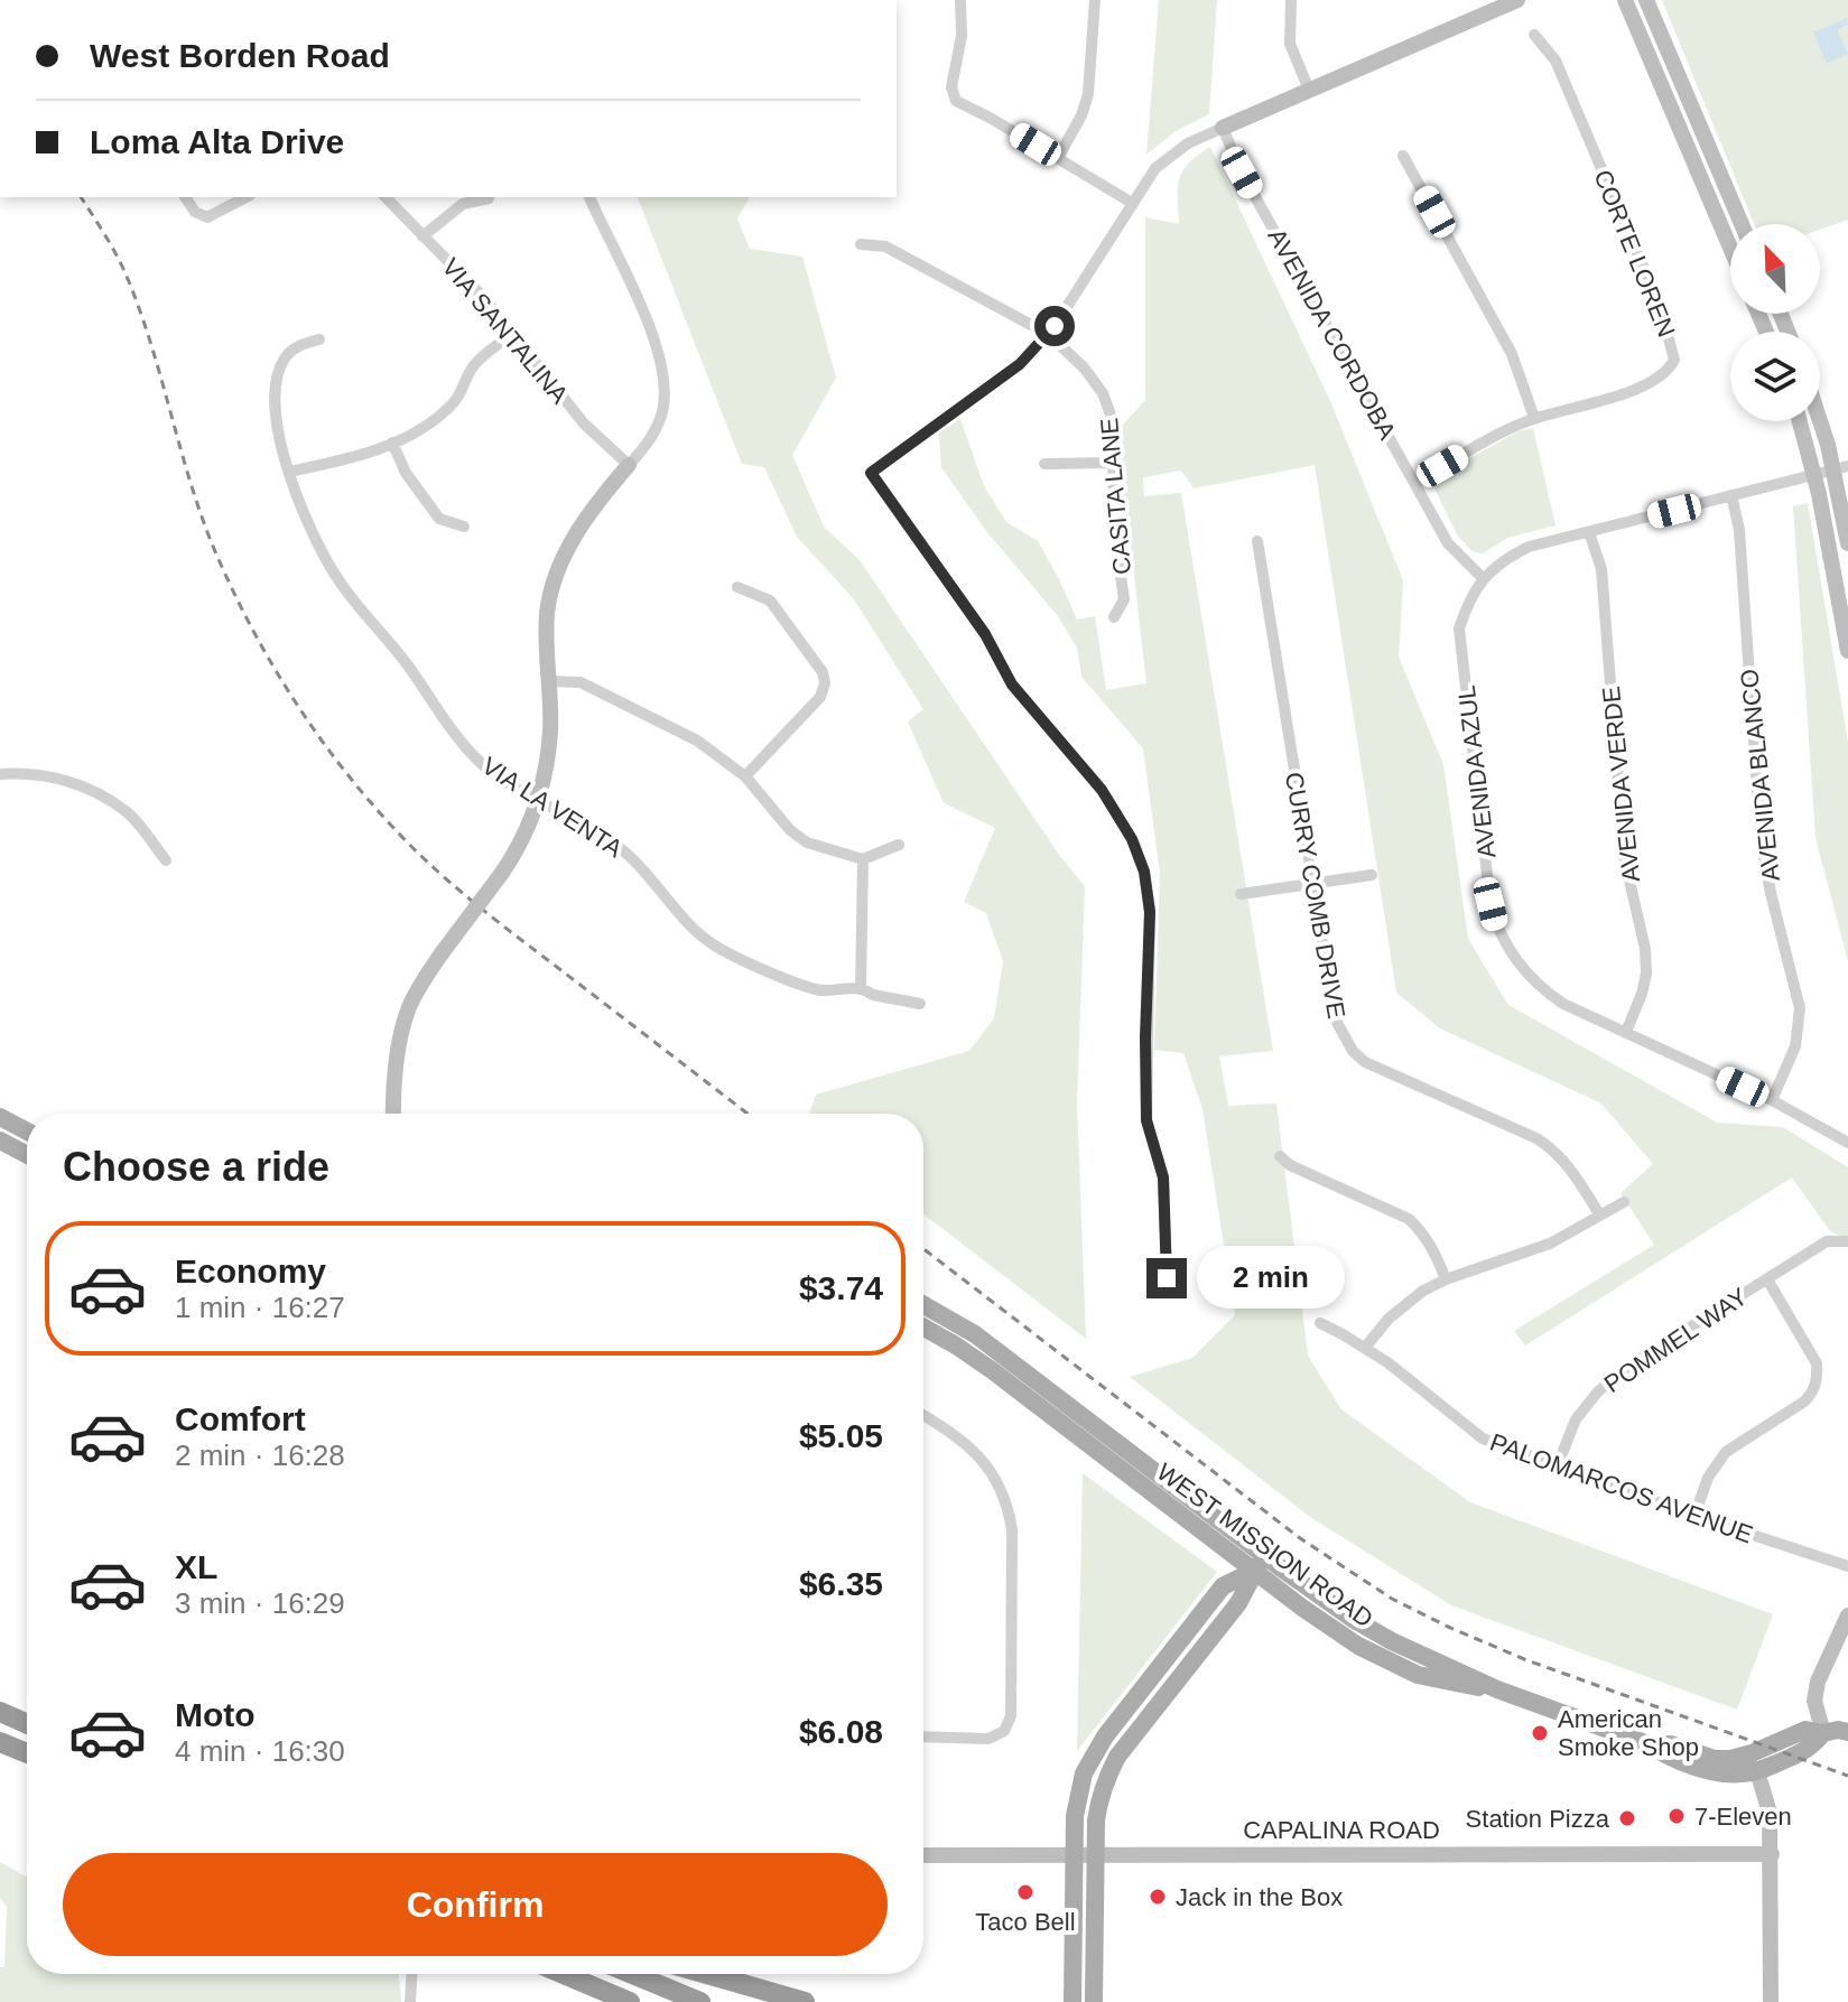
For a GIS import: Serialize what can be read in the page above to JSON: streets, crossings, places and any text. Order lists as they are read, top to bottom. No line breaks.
{"streets":{"main road":["WEST MISSION ROAD"],"street":["CORTE LOREN","VIA SANTALINA","AVENIDA CORDOBA","CASITA LANE","AVENIDA AZUL","AVENIDA BLANCO","AVENIDA VERDE","VIA LA VENTA","CURRY COMB DRIVE","POMMEL WAY","PALOMARCOS AVENUE","CAPALINA ROAD"]},"crossings":[["CORTE LOREN","AVENIDA CORDOBA"],["AVENIDA CORDOBA","AVENIDA AZUL"],["AVENIDA AZUL","AVENIDA BLANCO"],["AVENIDA AZUL","AVENIDA VERDE"],["POMMEL WAY","PALOMARCOS AVENUE"]],"places":["American Smoke Shop","7-Eleven","Station Pizza","Taco Bell","Jack in the Box"],"north":"top left","page":{"banner":["West Borden Road","Loma Alta Drive"],"heading":"Choose a ride","list":[{"name":"Economy","note":"1 min · 16:27","value":"$3.74"},{"name":"Comfort","note":"2 min · 16:28","value":"$5.05"},{"name":"XL","note":"3 min · 16:29","value":"$6.35"},{"name":"Moto","note":"4 min · 16:30","value":"$6.08"}],"bubble":"2 min","buttons":"Confirm"}}
